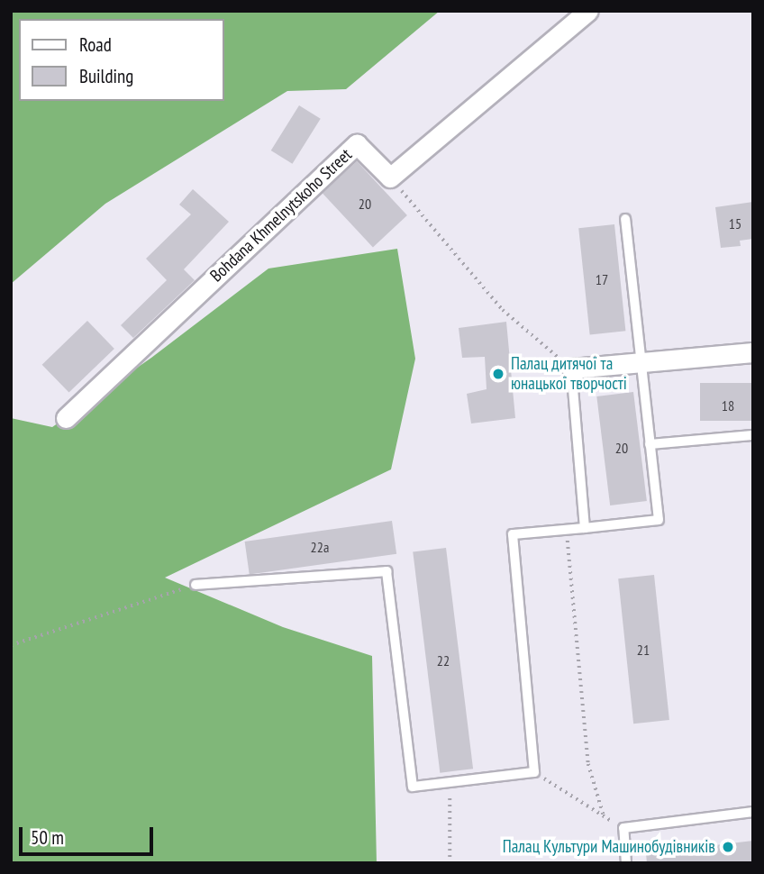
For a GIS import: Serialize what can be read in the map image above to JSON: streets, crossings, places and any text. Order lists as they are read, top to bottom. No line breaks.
{"streets":{"street":["Bohdana Khmelnytskoho Street"]},"places":["Палац дитячої та юнацької творчості","Палац Культури Машинобудівників"],"house_numbers":["20","15","17","18","20","22а","21","22"],"legend":["Road","Building"],"scale_bar":"50 m"}
